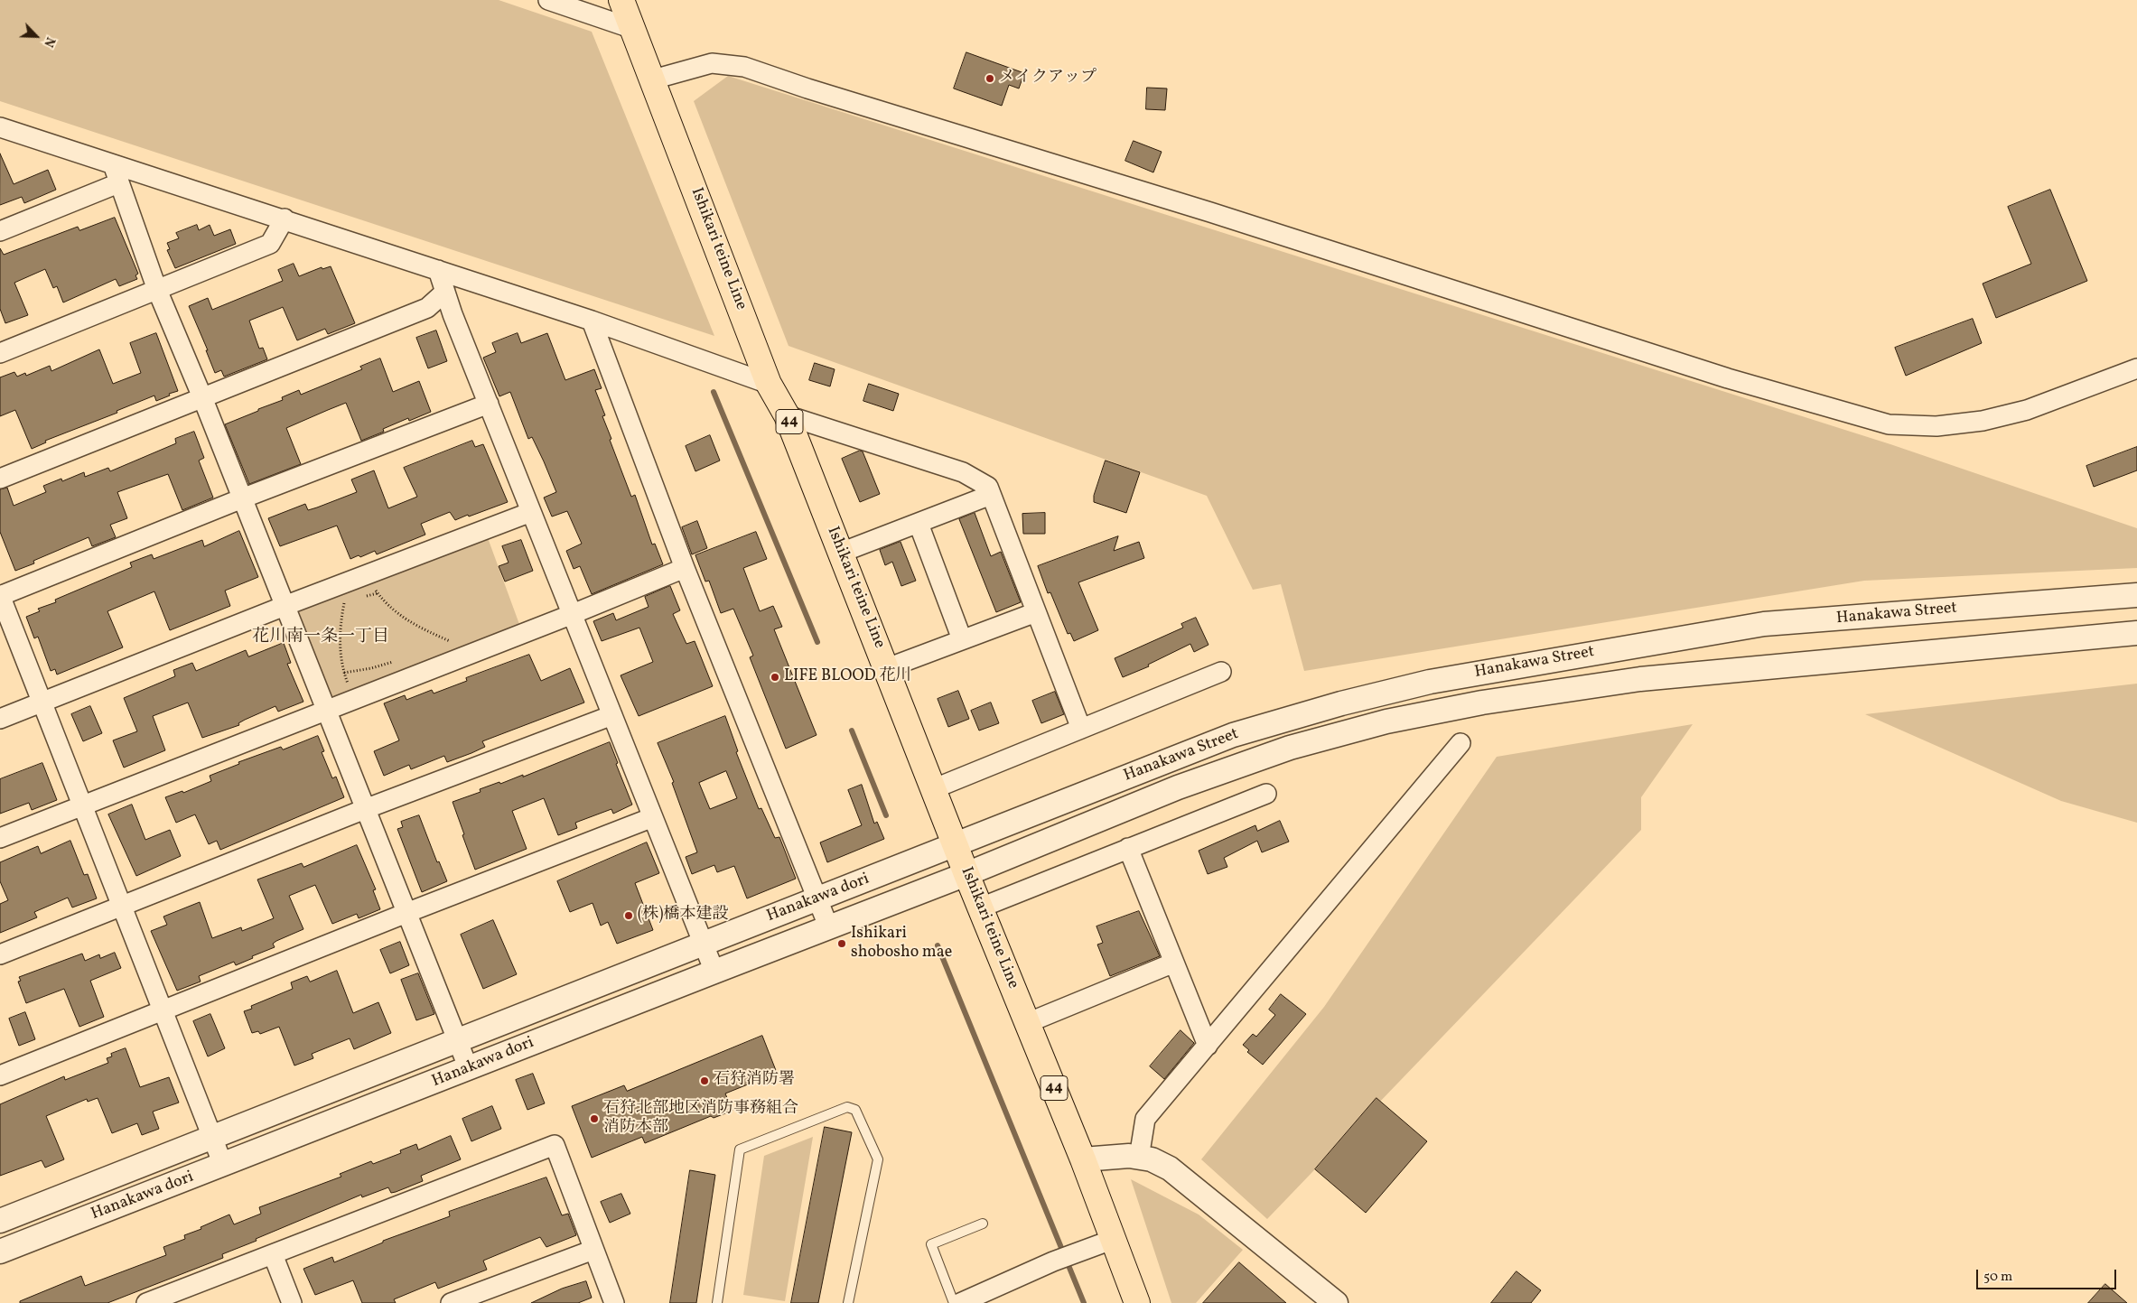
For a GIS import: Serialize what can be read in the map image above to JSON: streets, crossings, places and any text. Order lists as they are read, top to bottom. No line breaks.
{"streets":{"main road":["Ishikari teine Line","44"],"street":["Hanakawa Street","Hanakawa dori"]},"crossings":[["Ishikari teine Line","Hanakawa Street"],["Ishikari teine Line","Hanakawa dori"],["Hanakawa Street","Hanakawa dori"]],"districts":["花川南一条一丁目"],"places":["メイクアップ","LIFE BLOOD 花川","(株)橋本建設","Ishikari shobosho mae","石狩消防署","石狩北部地区消防事務組合 消防本部"],"scale_bar":"50 m","north":"bottom right"}
